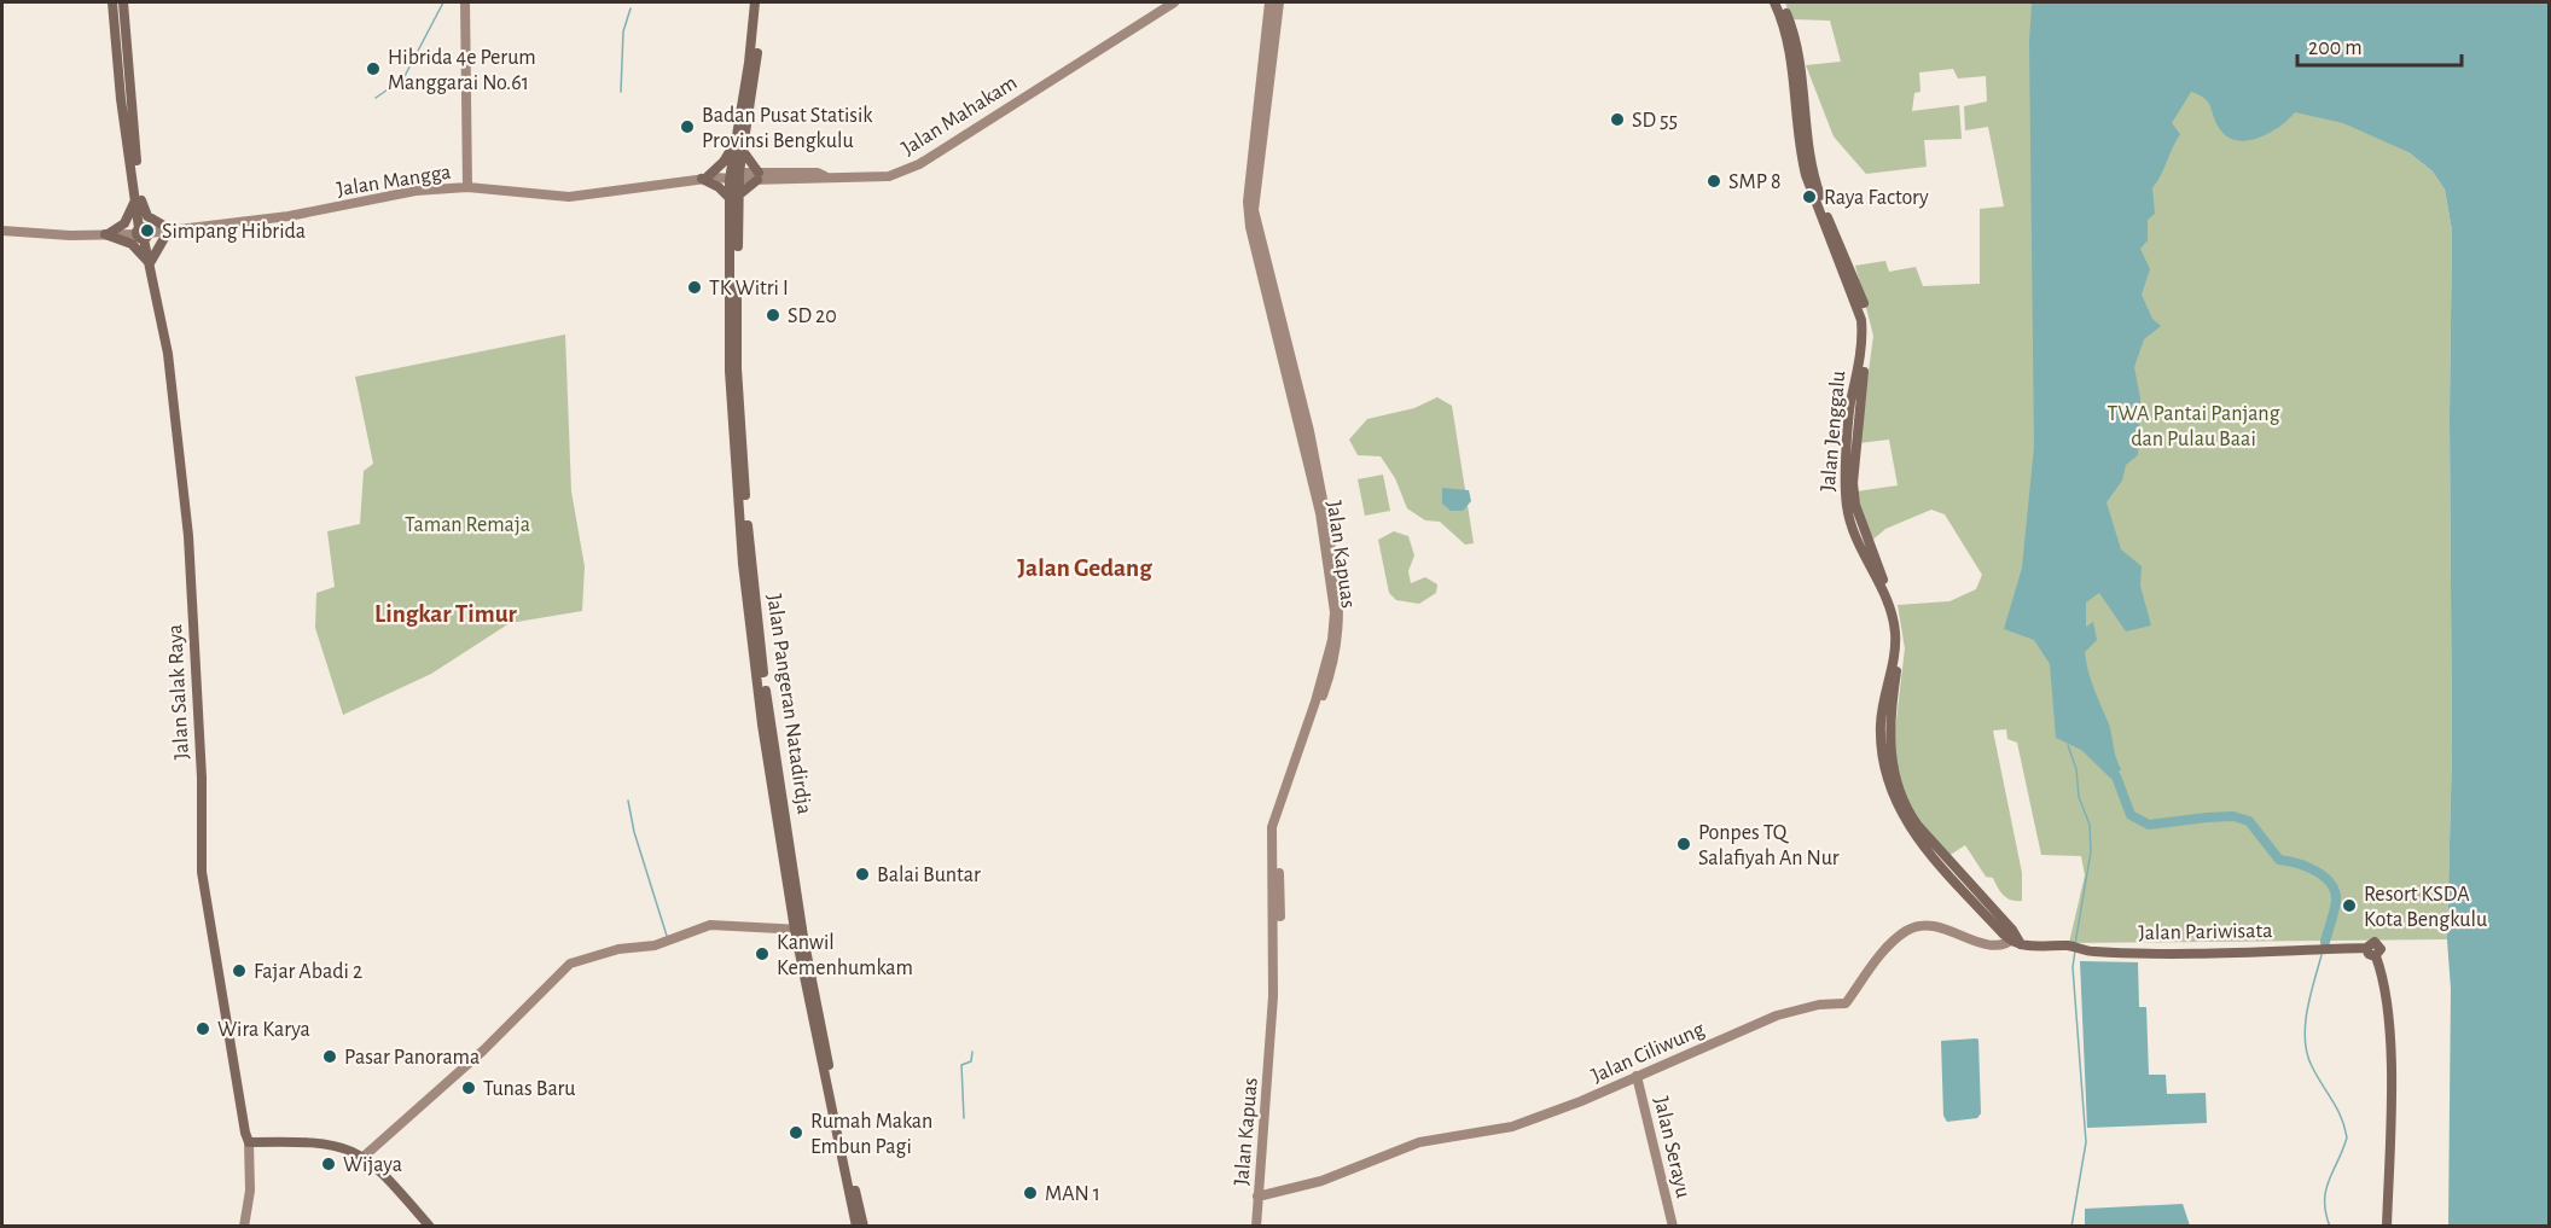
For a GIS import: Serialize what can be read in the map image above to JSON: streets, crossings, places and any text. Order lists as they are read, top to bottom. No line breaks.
{"streets":{"main road":["Jalan Jenggalu","Jalan Salak Raya","Jalan Pangeran Natadirdja","Jalan Pariwisata"],"street":["Jalan Mahakam","Jalan Mangga","Jalan Kapuas","Jalan Ciliwung","Jalan Serayu"]},"crossings":[["Jalan Mahakam","Jalan Mangga"],["Jalan Mangga","Jalan Salak Raya"],["Jalan Mangga","Jalan Pangeran Natadirdja"],["Jalan Jenggalu","Jalan Pariwisata"],["Jalan Jenggalu","Jalan Ciliwung"],["Jalan Kapuas","Jalan Ciliwung"],["Jalan Pariwisata","Jalan Ciliwung"],["Jalan Ciliwung","Jalan Serayu"]],"districts":["Jalan Gedang","Lingkar Timur"],"parks":["TWA Pantai Panjang dan Pulau Baai","Taman Remaja"],"places":["Hibrida 4e Perum Manggarai No.61","SD 55","Badan Pusat Statisik Provinsi Bengkulu","SMP 8","Raya Factory","Simpang Hibrida","TK Witri I","SD 20","Ponpes TQ Salafiyah An Nur","Balai Buntar","Resort KSDA Kota Bengkulu","Kanwil Kemenhumkam","Fajar Abadi 2","Wira Karya","Pasar Panorama","Tunas Baru","Rumah Makan Embun Pagi","Wijaya","MAN 1"],"scale_bar":"200 m"}
